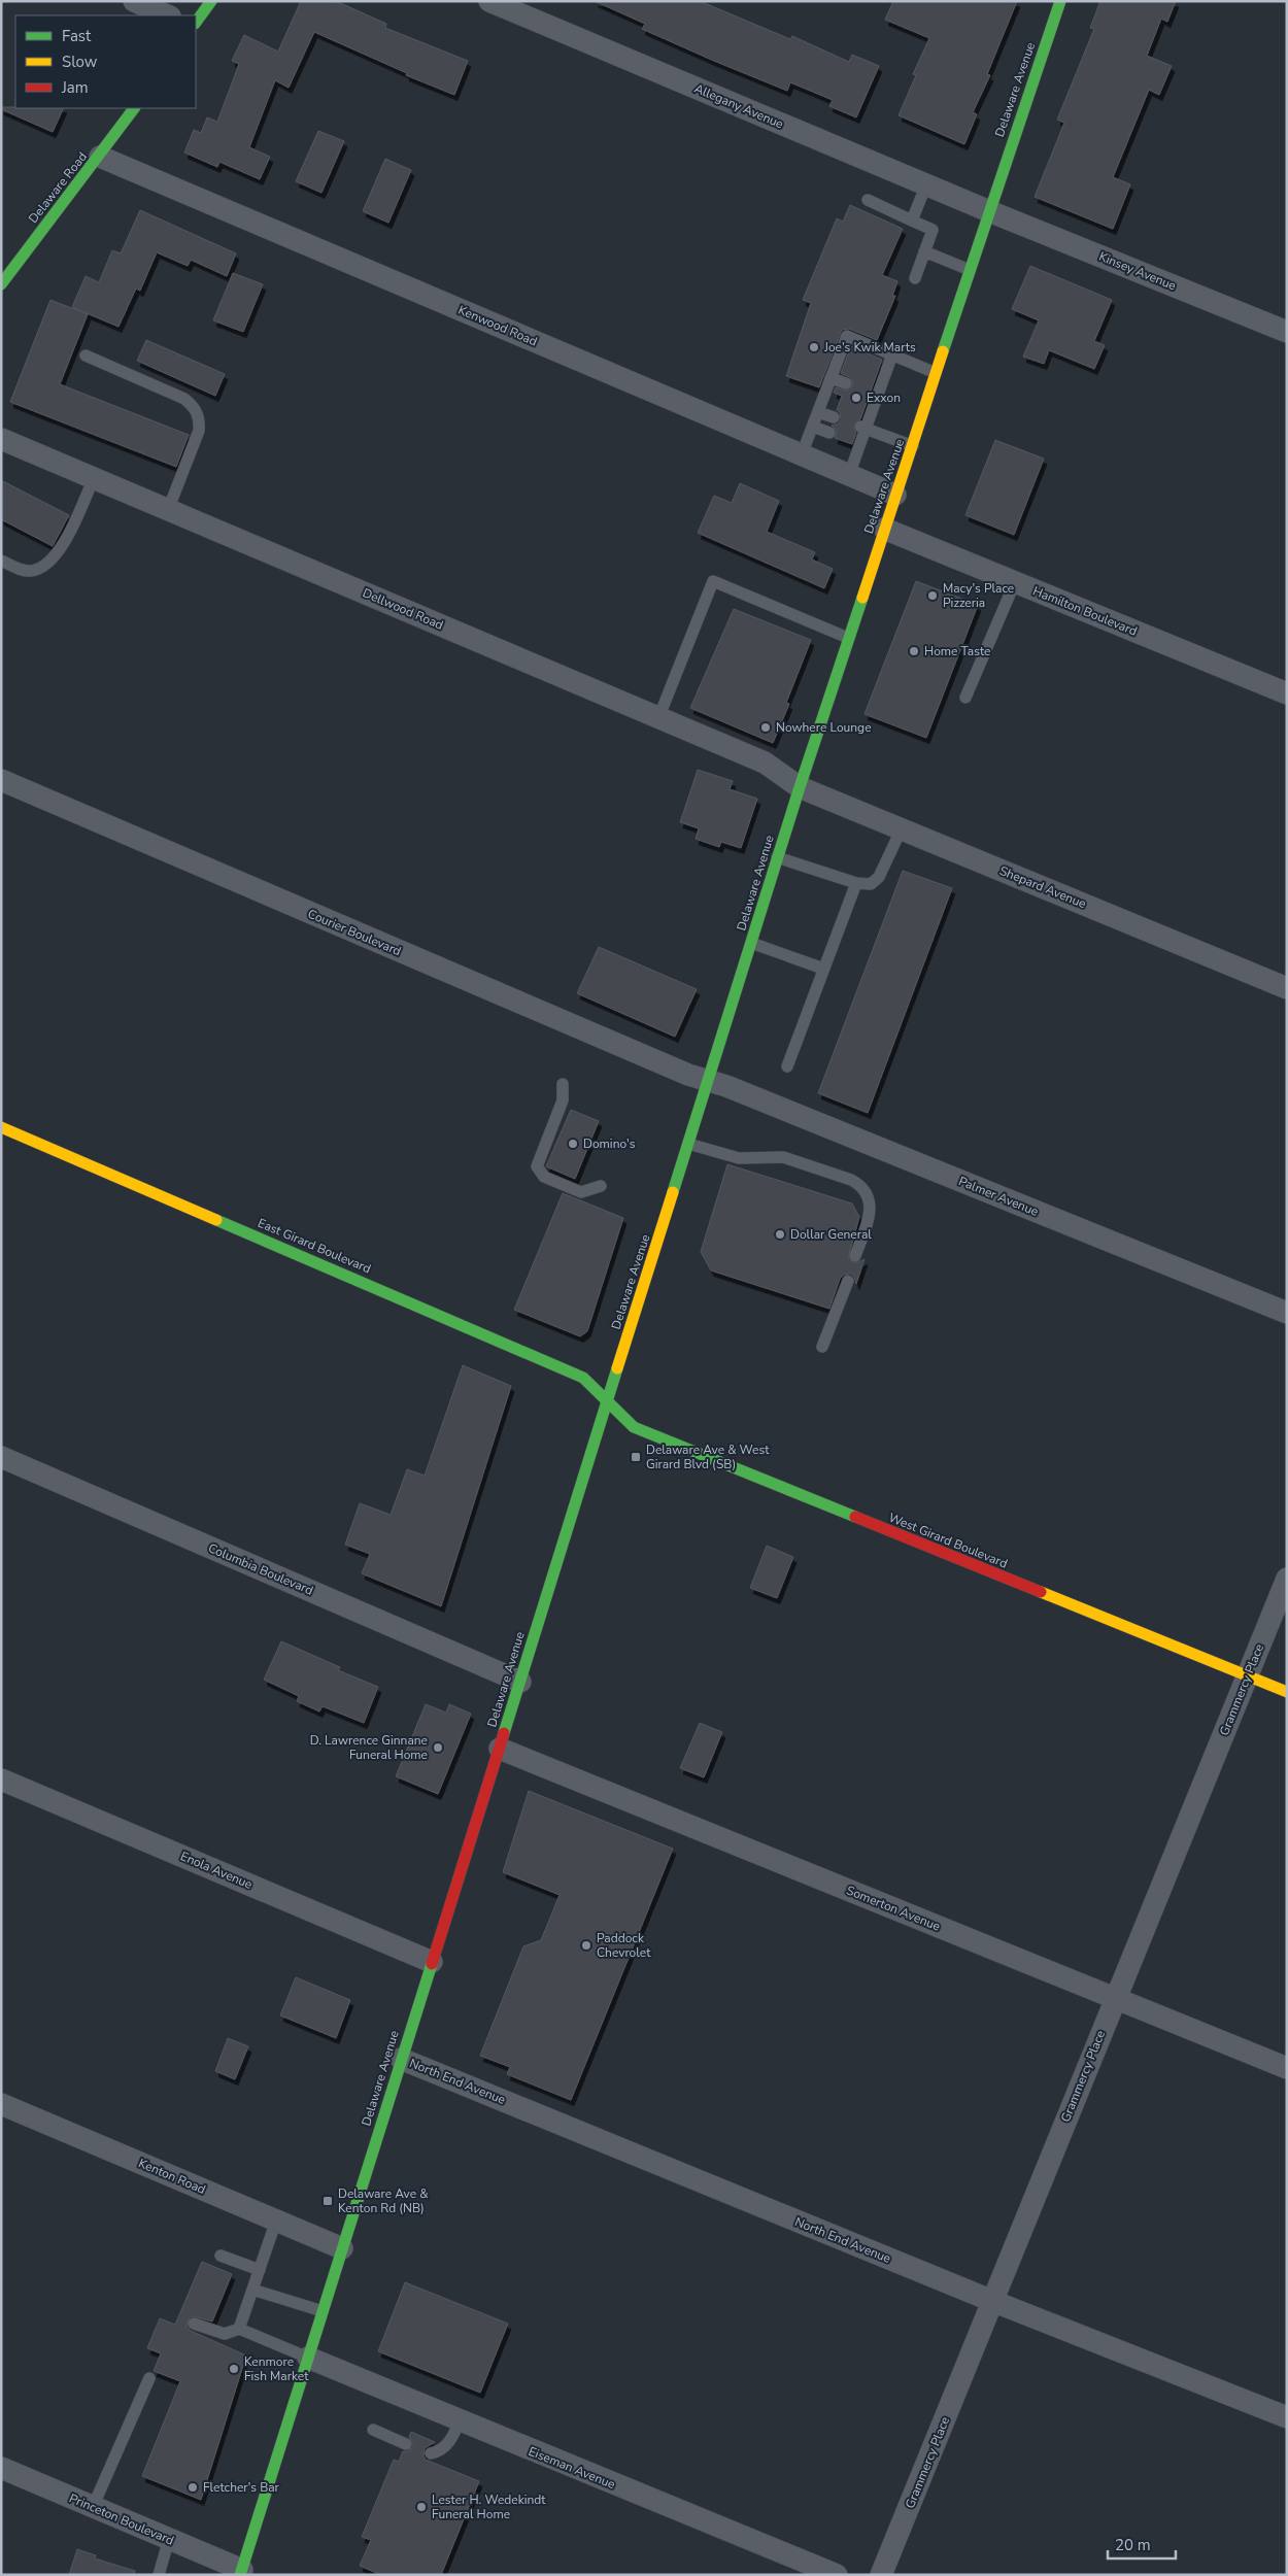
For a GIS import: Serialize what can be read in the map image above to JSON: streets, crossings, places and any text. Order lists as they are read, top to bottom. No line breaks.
{"streets":{"main road":["Delaware Avenue","Delaware Road","East Girard Boulevard","West Girard Boulevard"],"street":["Allegany Avenue","Kinsey Avenue","Kenwood Road","Dellwood Road","Hamilton Boulevard","Shepard Avenue","Courier Boulevard","Palmer Avenue","Columbia Boulevard","Grammercy Place","Enola Avenue","Somerton Avenue","North End Avenue","Kenton Road","Eiseman Avenue","Princeton Boulevard"]},"crossings":[["Delaware Avenue","Allegany Avenue"],["Delaware Avenue","Kinsey Avenue"],["Delaware Avenue","Kenwood Road"],["Delaware Avenue","Dellwood Road"],["Delaware Avenue","Hamilton Boulevard"],["Delaware Avenue","Shepard Avenue"],["Delaware Avenue","Courier Boulevard"],["Delaware Avenue","Palmer Avenue"],["Delaware Avenue","East Girard Boulevard"],["Delaware Avenue","West Girard Boulevard"],["Delaware Avenue","Columbia Boulevard"],["Delaware Avenue","Enola Avenue"],["Delaware Avenue","Somerton Avenue"],["Delaware Avenue","North End Avenue"],["Delaware Avenue","Kenton Road"],["Delaware Avenue","Eiseman Avenue"],["Delaware Avenue","Princeton Boulevard"],["Allegany Avenue","Kinsey Avenue"],["Delaware Road","Kenwood Road"],["Dellwood Road","Shepard Avenue"],["Courier Boulevard","Palmer Avenue"],["East Girard Boulevard","West Girard Boulevard"],["West Girard Boulevard","Grammercy Place"],["Grammercy Place","Somerton Avenue"],["Grammercy Place","North End Avenue"]],"places":{"other":["Joe's Kwik Marts","Exxon","Macy's Place Pizzeria","Home Taste","Nowhere Lounge","Domino's","Dollar General","D. Lawrence Ginnane Funeral Home","Paddock Chevrolet","Kenmore Fish Market","Fletcher's Bar","Lester H. Wedekindt Funeral Home"],"transit":["Delaware Ave & West Girard Blvd (SB)","Delaware Ave & Kenton Rd (NB)"]},"legend":["Fast","Slow","Jam"],"scale_bar":"20 m"}
